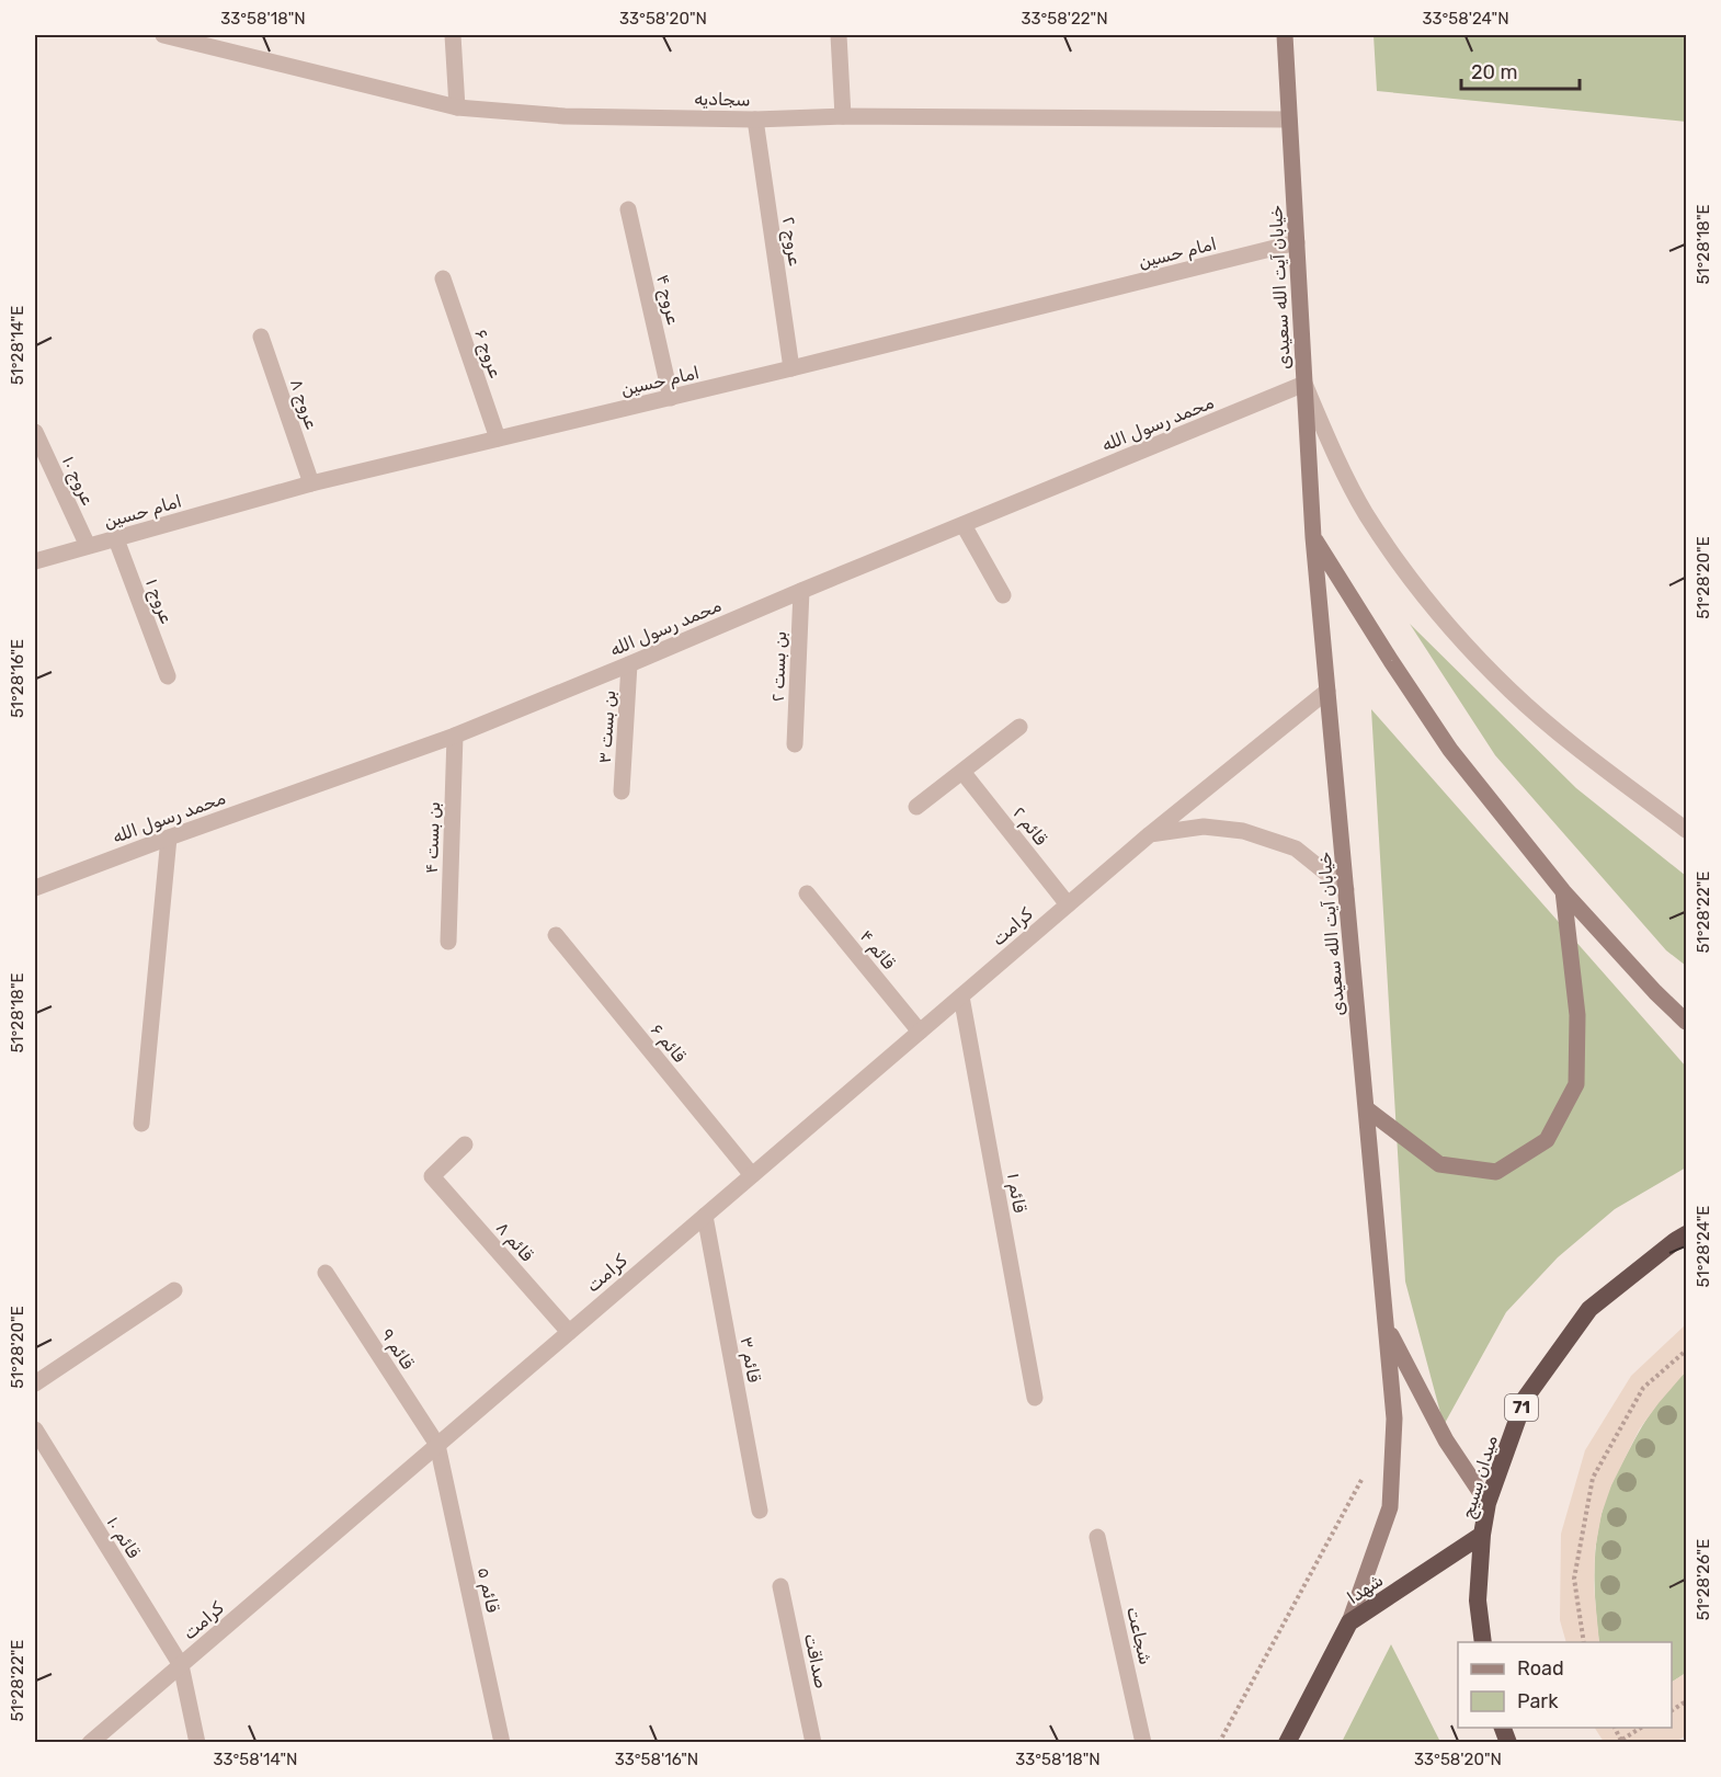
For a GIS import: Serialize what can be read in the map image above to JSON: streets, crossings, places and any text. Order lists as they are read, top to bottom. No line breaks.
{"streets":{"highway":["71","میدان بسیج","شهدا"],"main road":["خیابان آیت الله سعیدی"],"street":["سجادیه","عروج ۲","امام حسین","عروج ۴","عروج ۶","عروج ۸","محمد رسول الله","عروج ۱۰","عروج ۱","بن بست ۲","بن بست ۳","قائم ۲","بن بست ۴","کرامت","قائم ۴","قائم ۶","قائم ۱","قائم ۸","قائم ۹","قائم ۳","قائم ۱۰","قائم ۵","شجاعت","صداقت"]},"crossings":[["سجادیه","عروج ۲"],["سجادیه","خیابان آیت الله سعیدی"],["عروج ۲","امام حسین"],["امام حسین","خیابان آیت الله سعیدی"],["امام حسین","عروج ۴"],["امام حسین","عروج ۶"],["امام حسین","عروج ۸"],["امام حسین","عروج ۱۰"],["امام حسین","عروج ۱"],["خیابان آیت الله سعیدی","محمد رسول الله"],["خیابان آیت الله سعیدی","کرامت"],["خیابان آیت الله سعیدی","میدان بسیج"],["خیابان آیت الله سعیدی","شهدا"],["محمد رسول الله","بن بست ۲"],["محمد رسول الله","بن بست ۳"],["محمد رسول الله","بن بست ۴"],["قائم ۲","کرامت"],["کرامت","قائم ۴"],["کرامت","قائم ۶"],["کرامت","قائم ۱"],["کرامت","قائم ۸"],["کرامت","قائم ۹"],["کرامت","قائم ۳"],["کرامت","قائم ۱۰"],["کرامت","قائم ۵"],["قائم ۹","قائم ۵"],["میدان بسیج","شهدا"]],"legend":["Road","Park"],"scale_bar":"20 m","coordinates":["33°58'18\"N","33°58'20\"N","33°58'22\"N","33°58'24\"N","51°28'18\"E","51°28'14\"E","51°28'20\"E","51°28'16\"E","51°28'22\"E","51°28'24\"E","51°28'26\"E","33°58'14\"N","33°58'16\"N"]}
